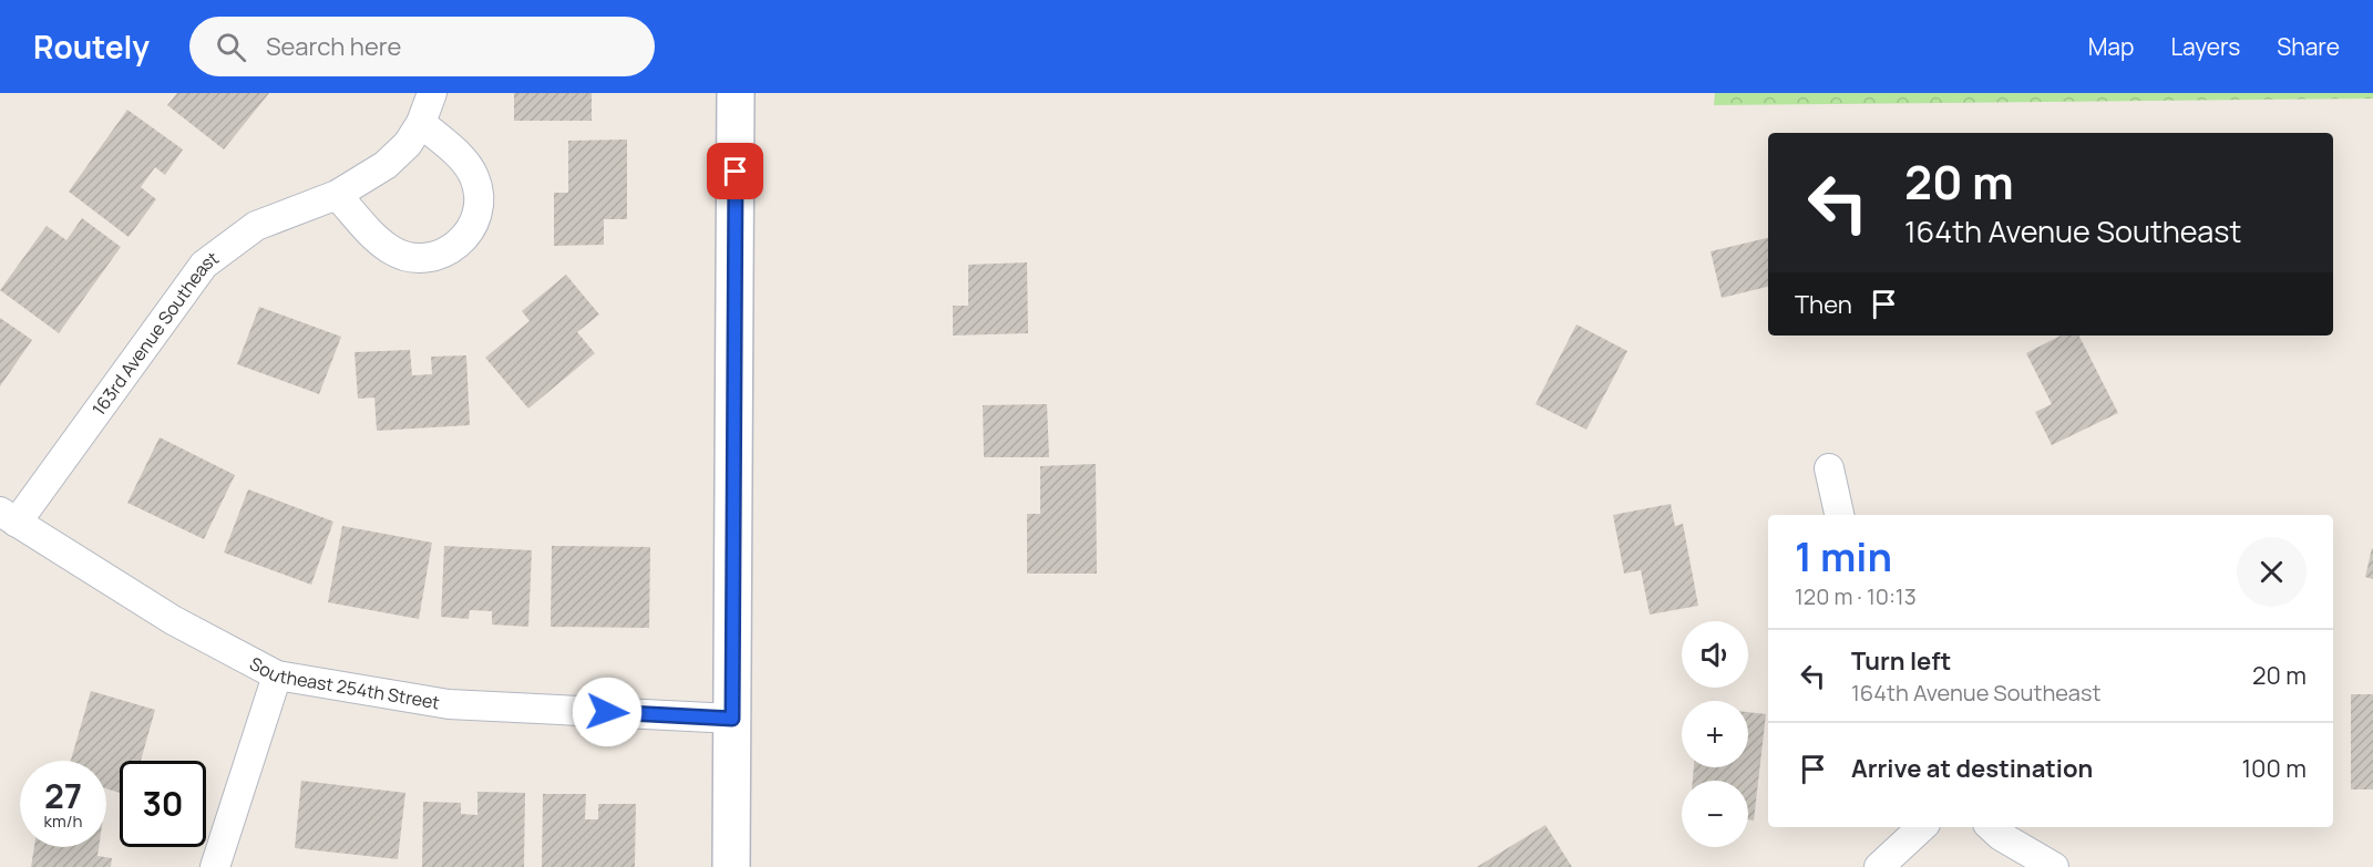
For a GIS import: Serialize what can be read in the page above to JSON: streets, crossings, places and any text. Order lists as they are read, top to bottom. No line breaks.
{"streets":{"street":["163rd Avenue Southeast","Southeast 254th Street"]},"crossings":[["163rd Avenue Southeast","Southeast 254th Street"]],"page":{"header":"Routely","search":"Search here","nav":["Map","Layers","Share"],"turn":["20 m","164th Avenue Southeast"],"then":"Then","heading":["1 min","120 m · 10:13"],"map_buttons":["+","−"],"list":[{"name":"Turn left","note":"164th Avenue Southeast","value":"20 m"},{"name":"Arrive at destination","value":"100 m"}],"speed":"27 km/h","limit":"30"}}
